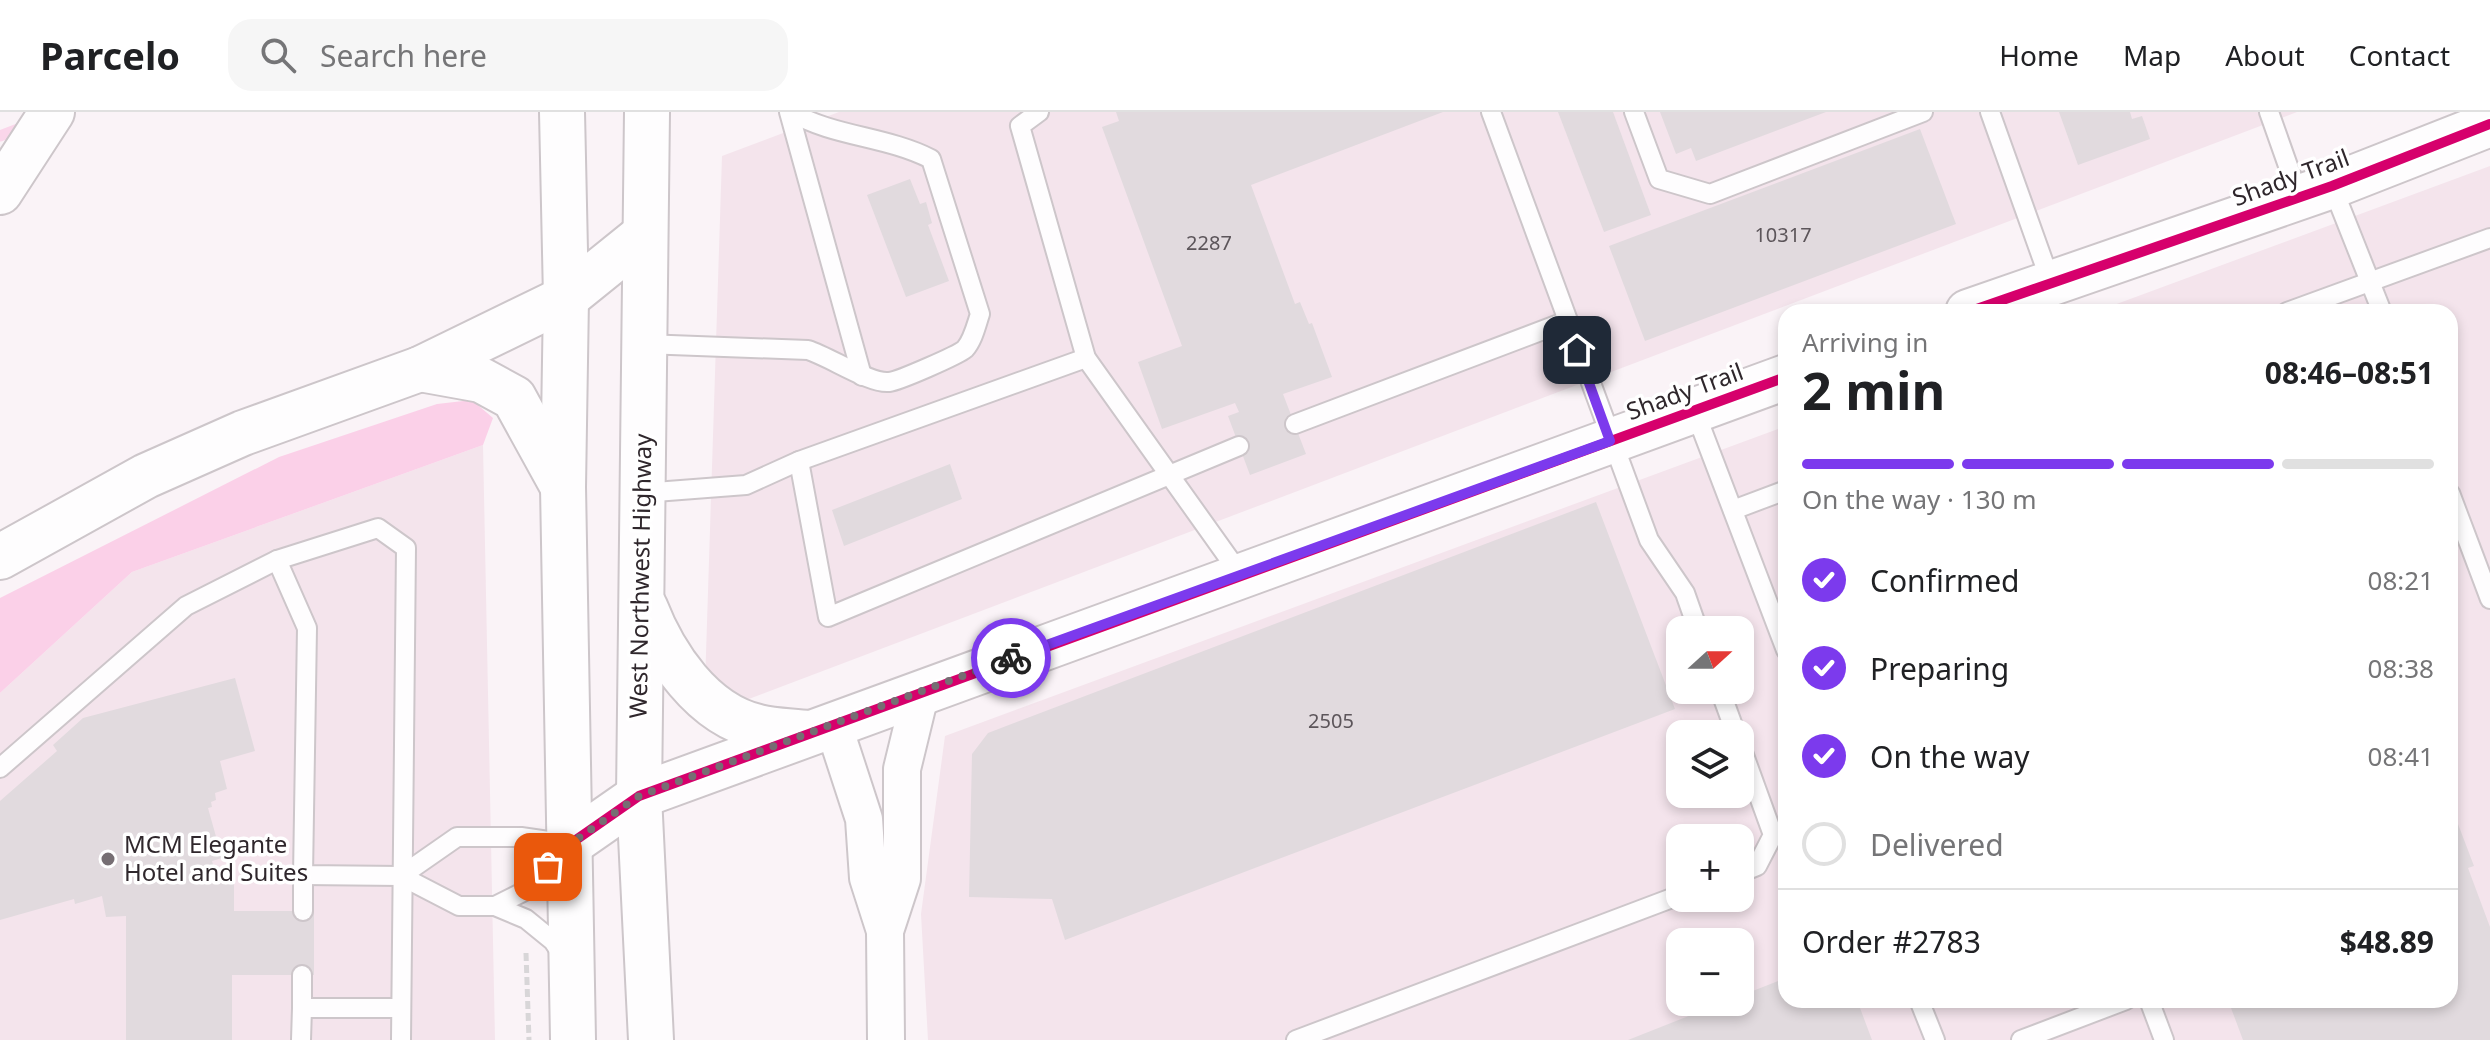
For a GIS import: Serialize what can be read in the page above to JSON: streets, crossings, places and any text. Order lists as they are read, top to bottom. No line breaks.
{"streets":{"main road":["Shady Trail","West Northwest Highway"]},"crossings":[["Shady Trail","West Northwest Highway"]],"places":["MCM Elegante Hotel and Suites"],"house_numbers":["10317","2287","2505"],"north":"right","page":{"header":"Parcelo","search":"Search here","nav":["Home","Map","About","Contact"],"heading":["2 min","Arriving in","08:46–08:51"],"panel":["Order #2783","$48.89"],"bar":"On the way · 130 m","list":[["Confirmed","08:21"],["Preparing","08:38"],["On the way","08:41"],"Delivered"],"map_buttons":["+","−"]}}
